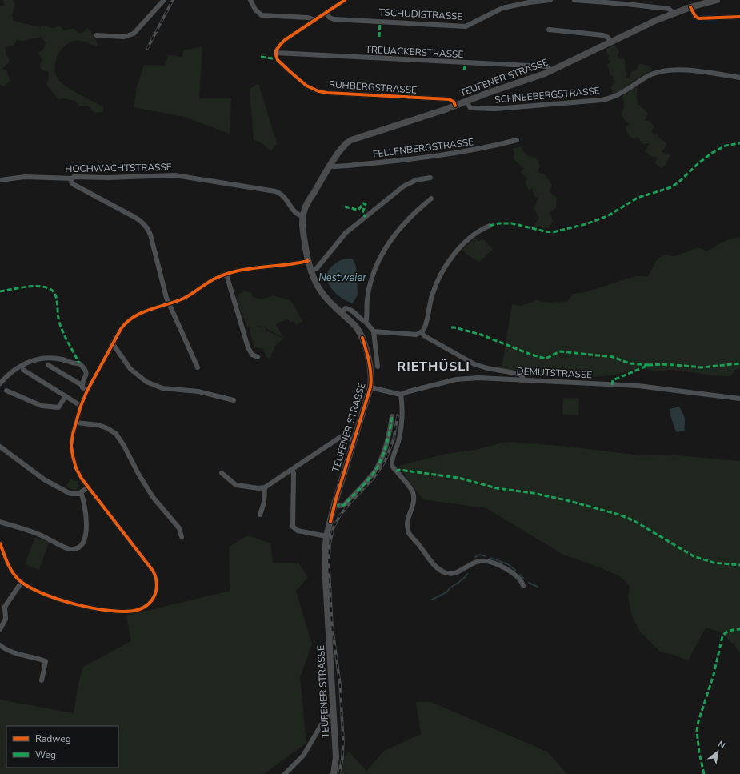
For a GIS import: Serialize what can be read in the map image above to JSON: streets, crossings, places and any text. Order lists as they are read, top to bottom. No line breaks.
{"streets":{"main road":["TEUFENER STRASSE"],"street":["TSCHUDISTRASSE","TREUACKERSTRASSE","RUHBERGSTRASSE","SCHNEEBERGSTRASSE","FELLENBERGSTRASSE","HOCHWACHTSTRASSE","DEMUTSTRASSE"]},"crossings":[["TREUACKERSTRASSE","TEUFENER STRASSE"],["TREUACKERSTRASSE","RUHBERGSTRASSE"],["TEUFENER STRASSE","RUHBERGSTRASSE"],["TEUFENER STRASSE","SCHNEEBERGSTRASSE"],["TEUFENER STRASSE","FELLENBERGSTRASSE"],["TEUFENER STRASSE","HOCHWACHTSTRASSE"]],"districts":["RIETHÜSLI"],"water":["Nestweier"],"legend":["Radweg","Weg"],"north":"top right"}
